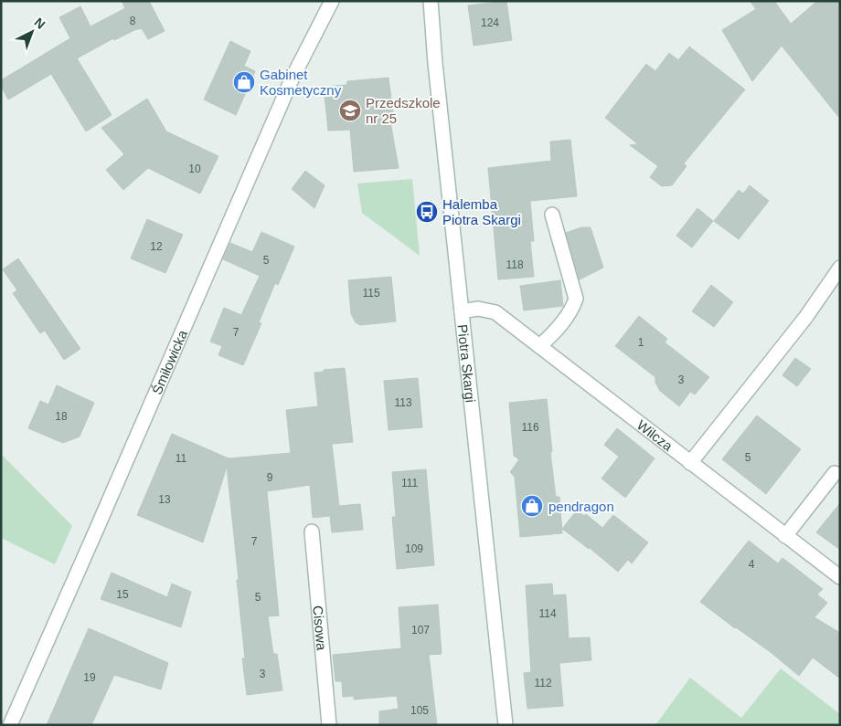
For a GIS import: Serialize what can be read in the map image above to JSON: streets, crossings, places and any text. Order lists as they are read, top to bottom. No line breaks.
{"streets":{"street":["Śmiłowicka","Piotra Skargi","Wilcza","Cisowa"]},"crossings":[["Piotra Skargi","Wilcza"]],"places":{"shop":["Gabinet Kosmetyczny","pendragon"],"school or university":["Przedszkole nr 25"],"bus stop":["Halemba Piotra Skargi"]},"house_numbers":["8","124","10","12","5","118","115","7","1","3","113","18","116","5","11","9","111","13","7","109","4","15","5","114","107","3","19","112","105"],"north":"top right"}
